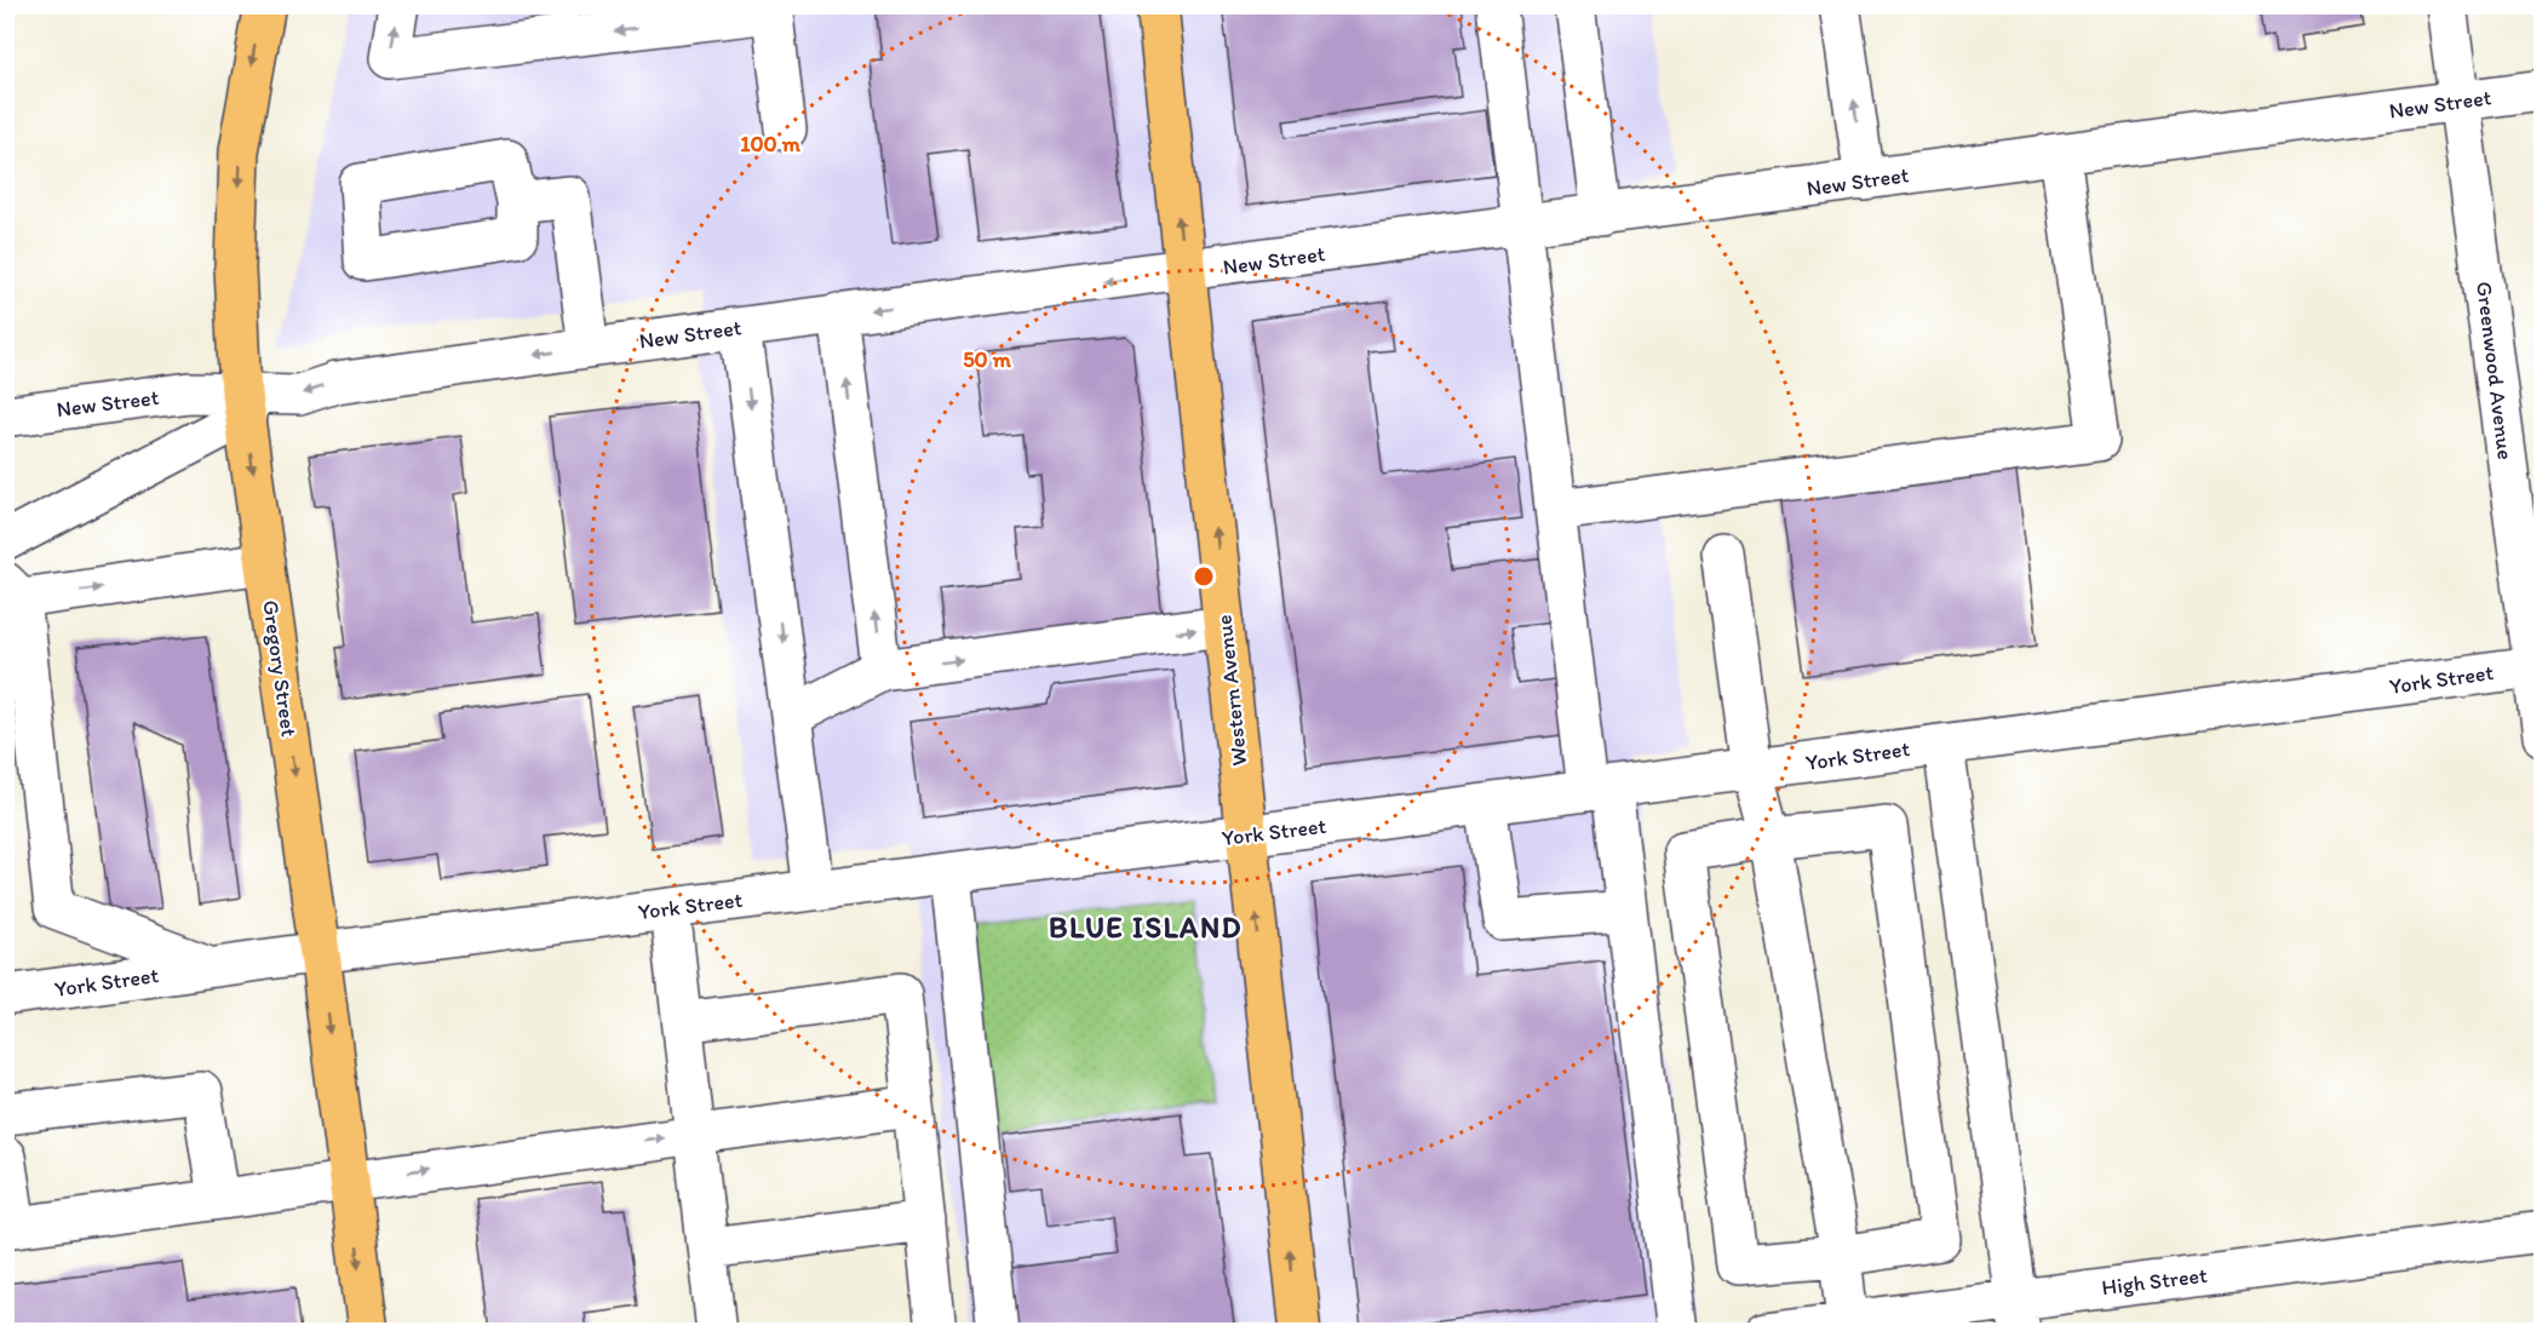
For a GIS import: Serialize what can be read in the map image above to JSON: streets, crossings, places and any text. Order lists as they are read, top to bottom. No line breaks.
{"streets":{"main road":["Gregory Street","Western Avenue"],"street":["New Street","Greenwood Avenue","York Street","High Street"]},"crossings":[["New Street","Greenwood Avenue"],["New Street","Gregory Street"],["New Street","Western Avenue"],["Greenwood Avenue","York Street"],["Gregory Street","York Street"],["York Street","Western Avenue"]],"one_way":["Gregory Street","Western Avenue"],"districts":["BLUE ISLAND"],"rings":["100 m","50 m"]}
